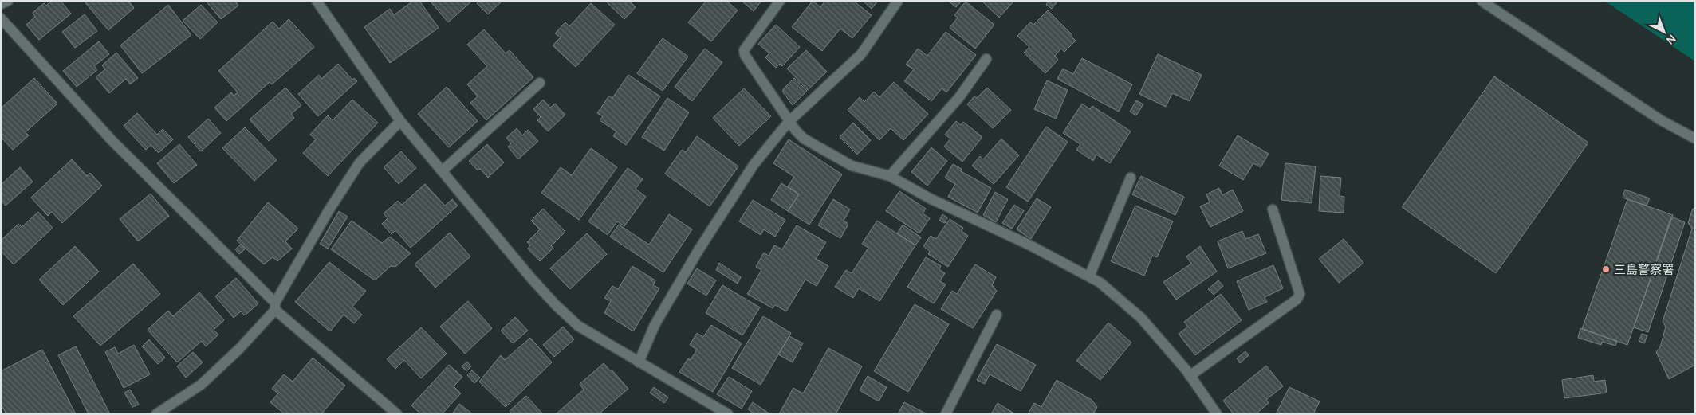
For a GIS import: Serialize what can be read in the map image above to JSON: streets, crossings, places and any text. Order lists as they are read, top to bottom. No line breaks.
{"places":["三島警察署"],"north":"bottom right"}
